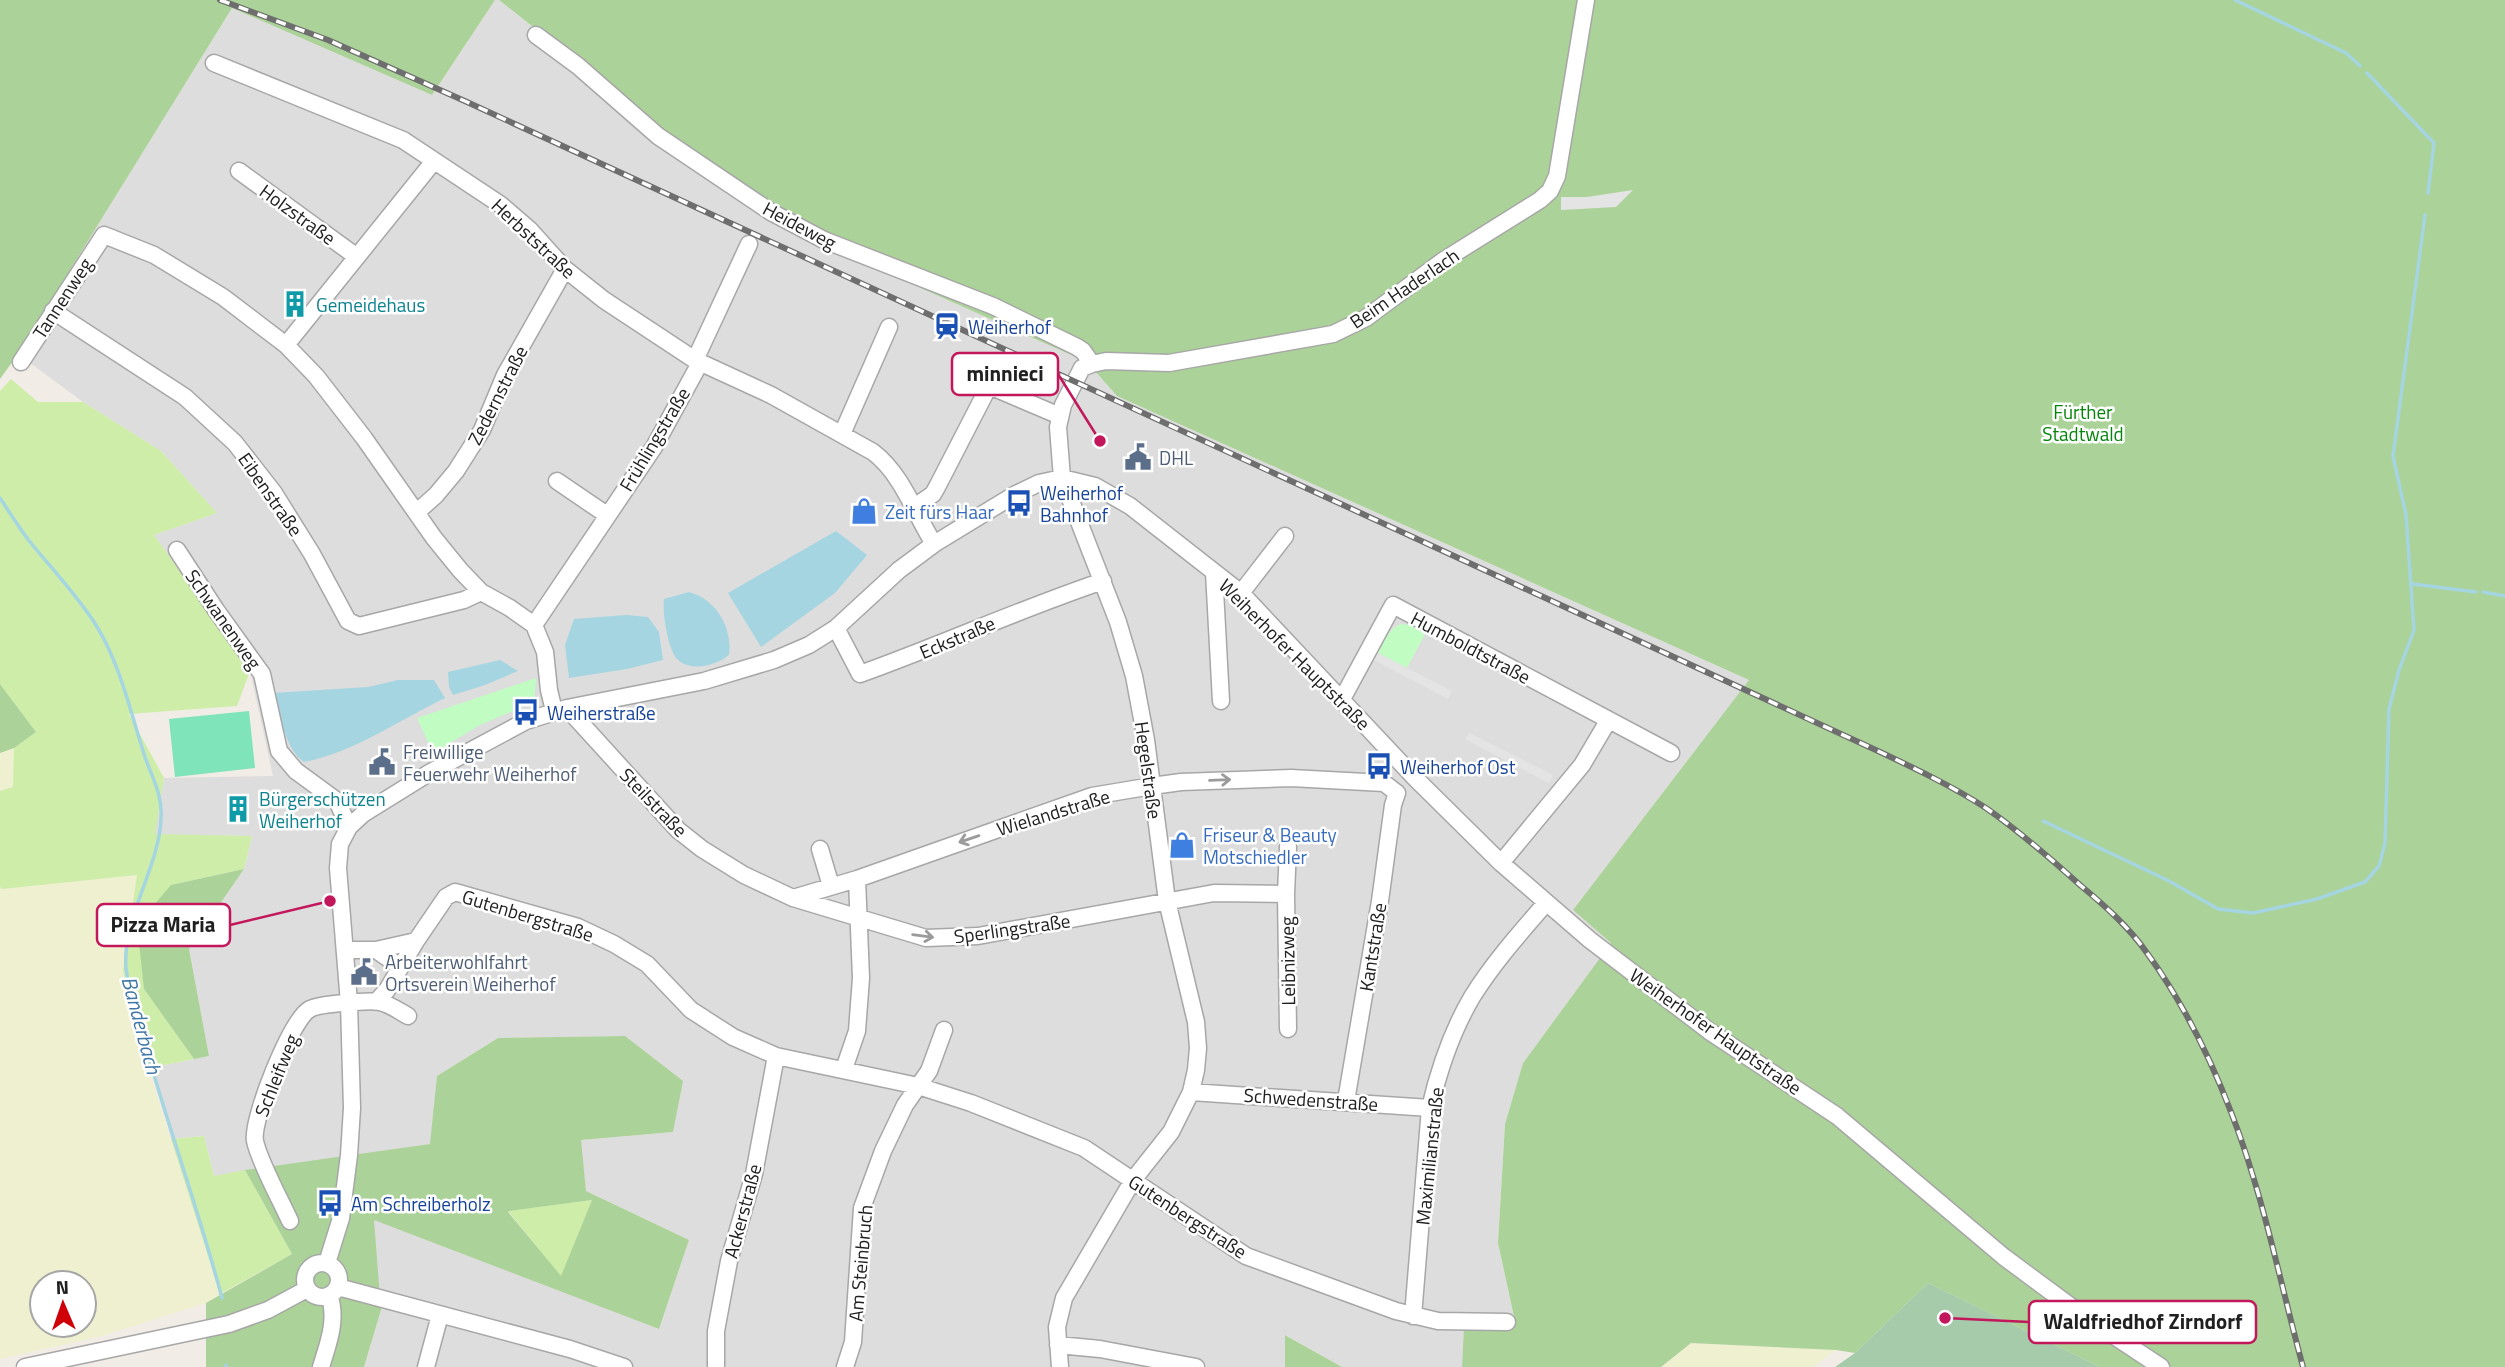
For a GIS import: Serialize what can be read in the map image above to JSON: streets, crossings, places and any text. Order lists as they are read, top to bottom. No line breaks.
{"streets":{"street":["Holzstraße","Heideweg","Herbststraße","Beim Haderlach","Tannenweg","Zedernstraße","Frühlingstraße","Eibenstraße","Schwanenweg","Eckstraße","Humboldtstraße","Weiherhofer Hauptstraße","Hegelstraße","Steilstraße","Wielandstraße","Gutenbergstraße","Sperlingstraße","Kantstraße","Leibnizweg","Schleifweg","Schwedenstraße","Maximilianstraße","Ackerstraße","Am Steinbruch"]},"crossings":[["Holzstraße","Herbststraße"],["Holzstraße","Tannenweg"],["Heideweg","Beim Haderlach"],["Herbststraße","Zedernstraße"],["Herbststraße","Frühlingstraße"],["Herbststraße","Weiherhofer Hauptstraße"],["Tannenweg","Eibenstraße"],["Schwanenweg","Weiherhofer Hauptstraße"],["Eckstraße","Weiherhofer Hauptstraße"],["Eckstraße","Hegelstraße"],["Humboldtstraße","Weiherhofer Hauptstraße"],["Weiherhofer Hauptstraße","Hegelstraße"],["Weiherhofer Hauptstraße","Steilstraße"],["Weiherhofer Hauptstraße","Maximilianstraße"],["Hegelstraße","Wielandstraße"],["Hegelstraße","Gutenbergstraße"],["Hegelstraße","Sperlingstraße"],["Hegelstraße","Leibnizweg"],["Hegelstraße","Schwedenstraße"],["Steilstraße","Wielandstraße"],["Steilstraße","Sperlingstraße"],["Wielandstraße","Kantstraße"],["Gutenbergstraße","Maximilianstraße"],["Gutenbergstraße","Ackerstraße"],["Gutenbergstraße","Am Steinbruch"],["Sperlingstraße","Leibnizweg"],["Kantstraße","Schwedenstraße"],["Schwedenstraße","Maximilianstraße"]],"one_way":["Sperlingstraße"],"water":["Banderbach"],"parks":["Fürther Stadtwald"],"places":{"building":["Gemeidehaus","Bürgerschützen Weiherhof"],"station":["Weiherhof"],"other":["minnieci","Pizza Maria","Waldfriedhof Zirndorf"],"public building":["DHL","Freiwillige Feuerwehr Weiherhof","Arbeiterwohlfahrt Ortsverein Weiherhof"],"bus stop":["Weiherhof Bahnhof","Weiherstraße","Weiherhof Ost","Am Schreiberholz"],"shop":["Zeit fürs Haar","Friseur & Beauty Motschiedler"]},"north":"top"}
